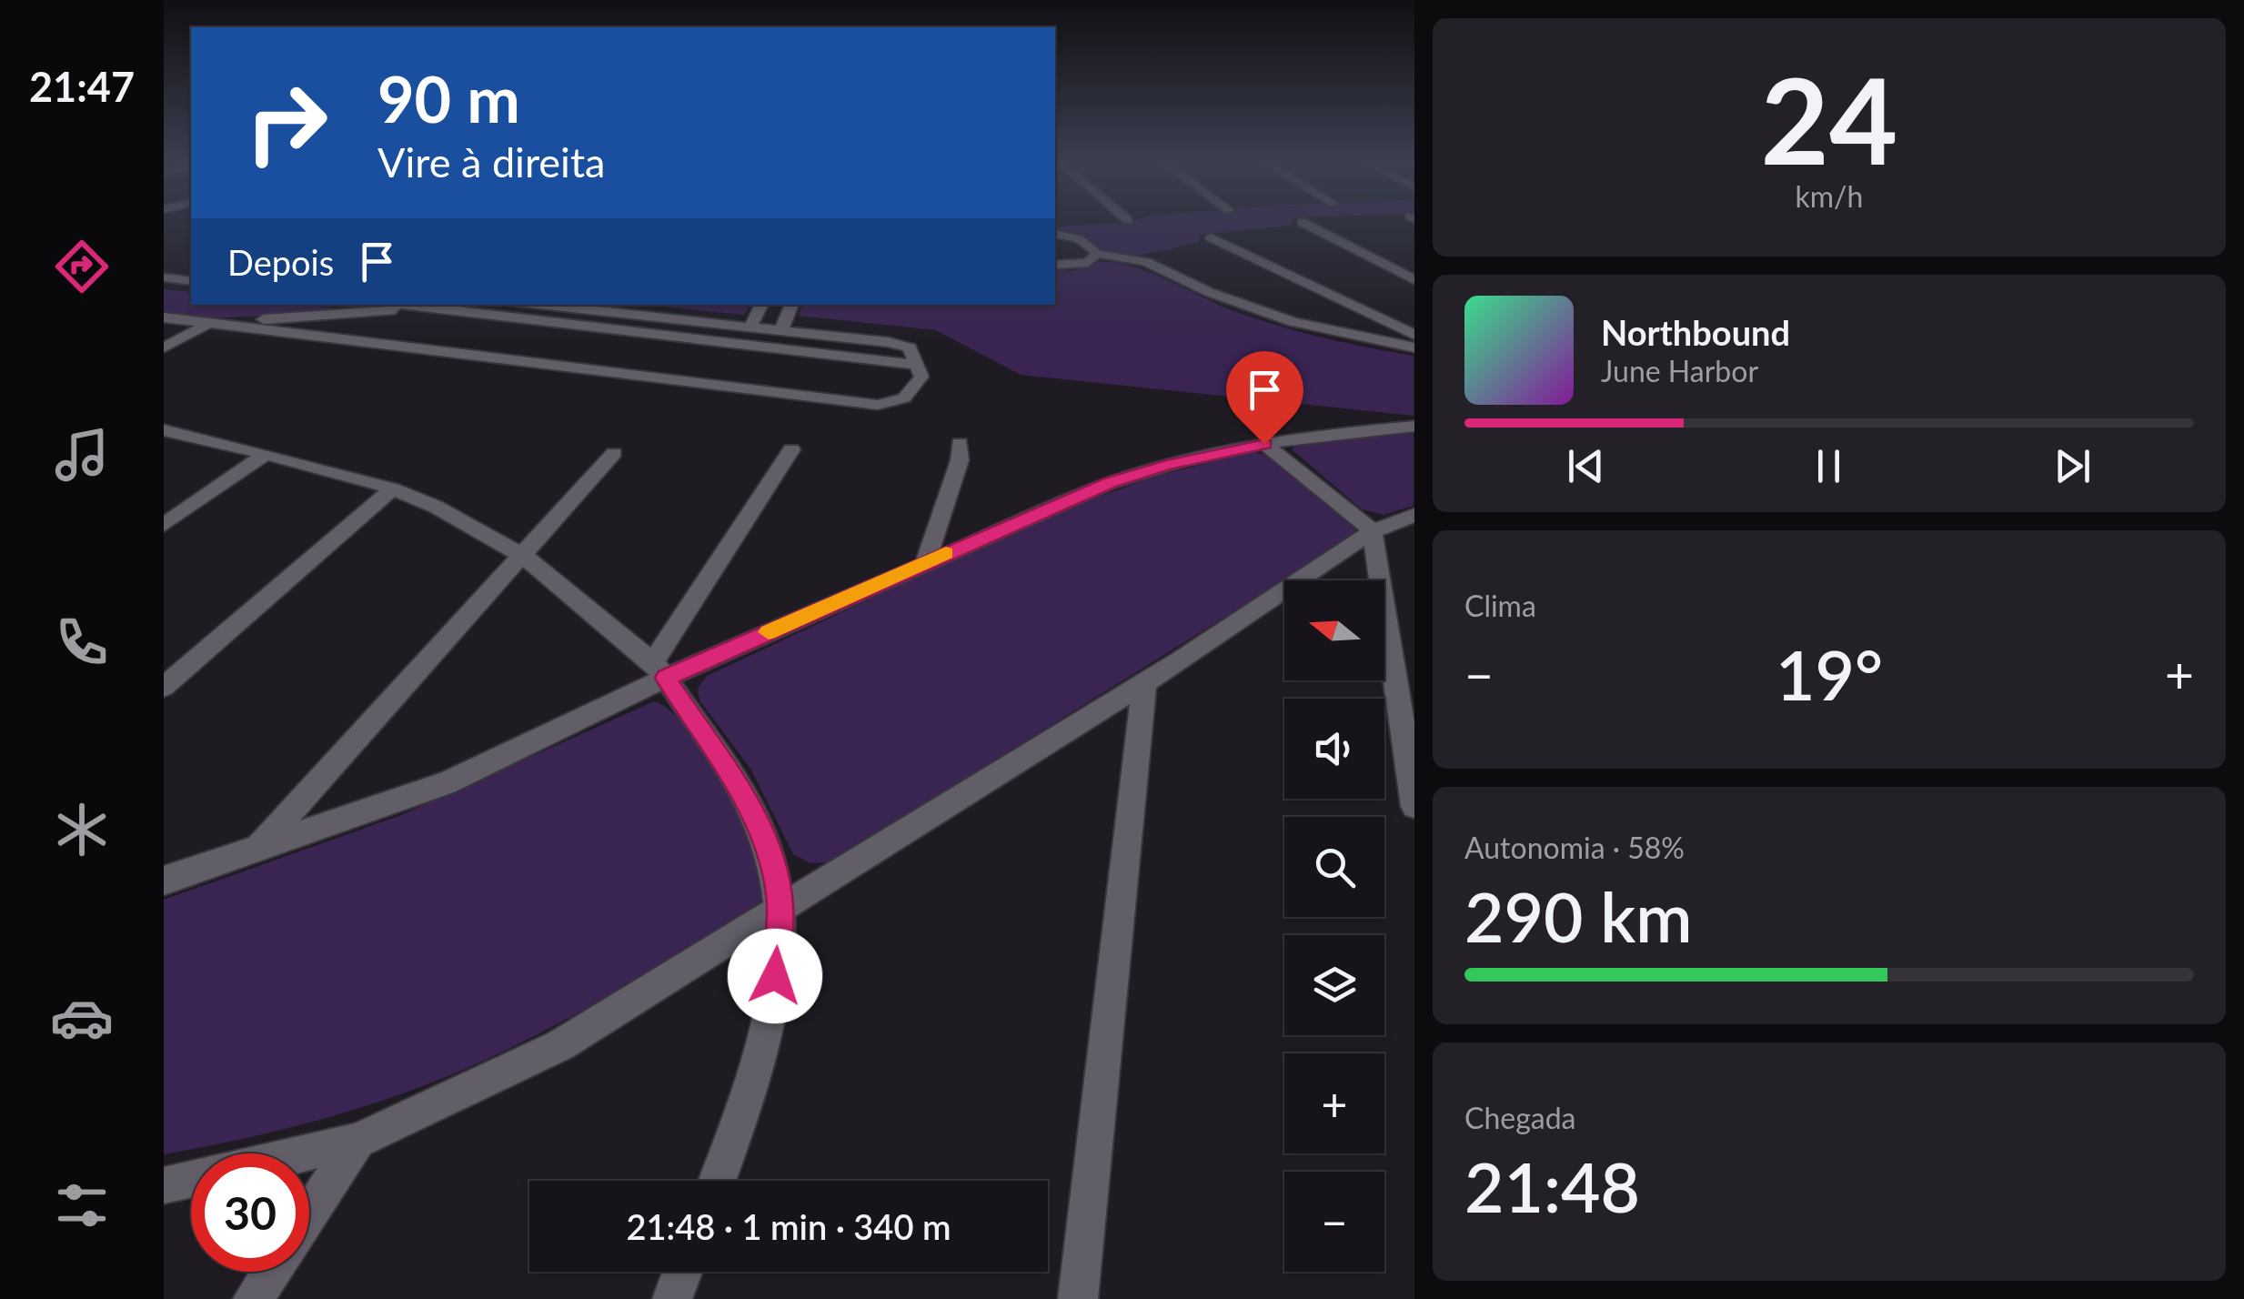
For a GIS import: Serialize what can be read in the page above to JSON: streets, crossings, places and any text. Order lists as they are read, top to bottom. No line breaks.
{"north":"left","page":{"tabs":"21:47","tile":[["24","km/h"],"Clima",["Autonomia · 58%","290 km"],["Chegada","21:48"]],"turn":["90 m","Vire à direita"],"then":"Depois","song":["Northbound","June Harbor"],"map_buttons":["+","−"],"heat":["−","19°","+"],"limit":"30","trip":"21:48 · 1 min · 340 m"}}
